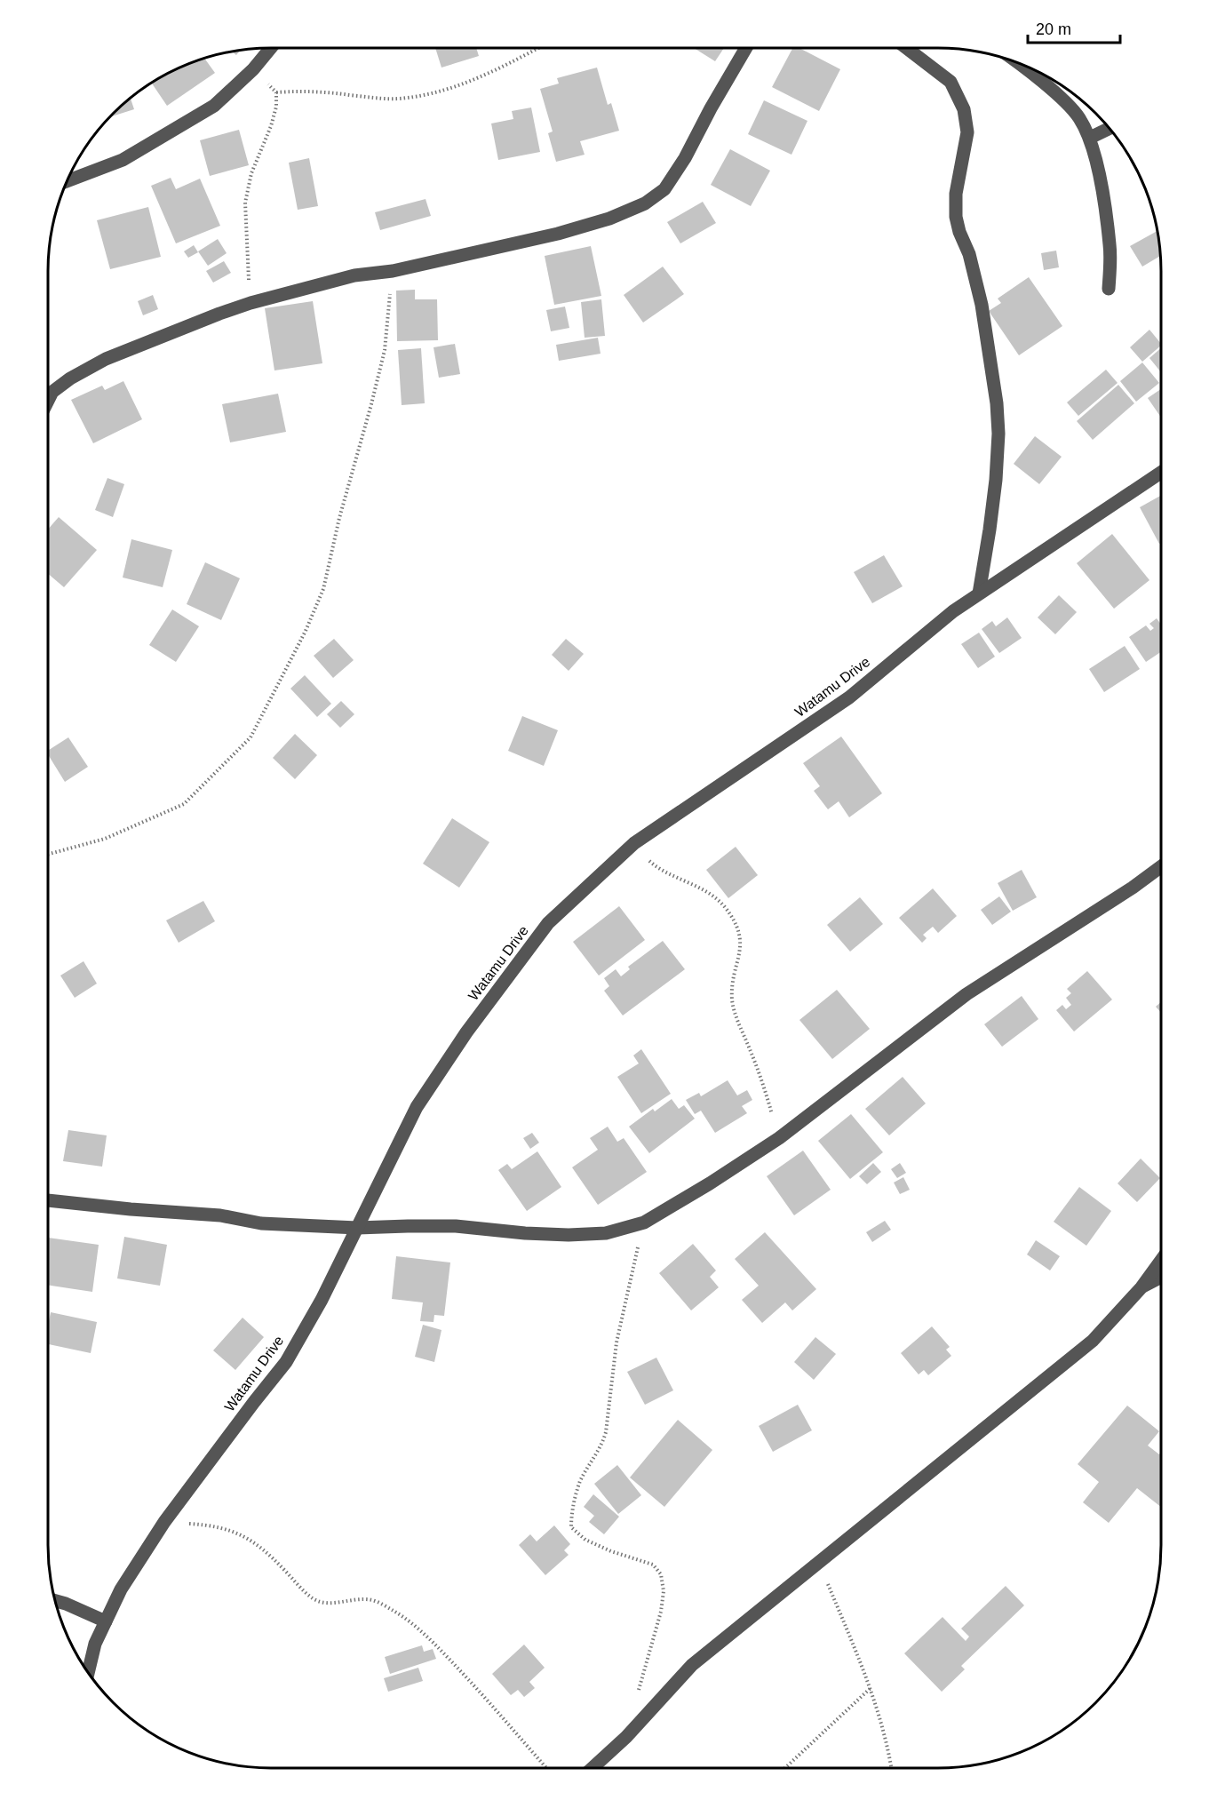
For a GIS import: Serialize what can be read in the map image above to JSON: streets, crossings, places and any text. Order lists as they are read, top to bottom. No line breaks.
{"streets":{"street":["Watamu Drive"]},"scale_bar":"20 m"}
